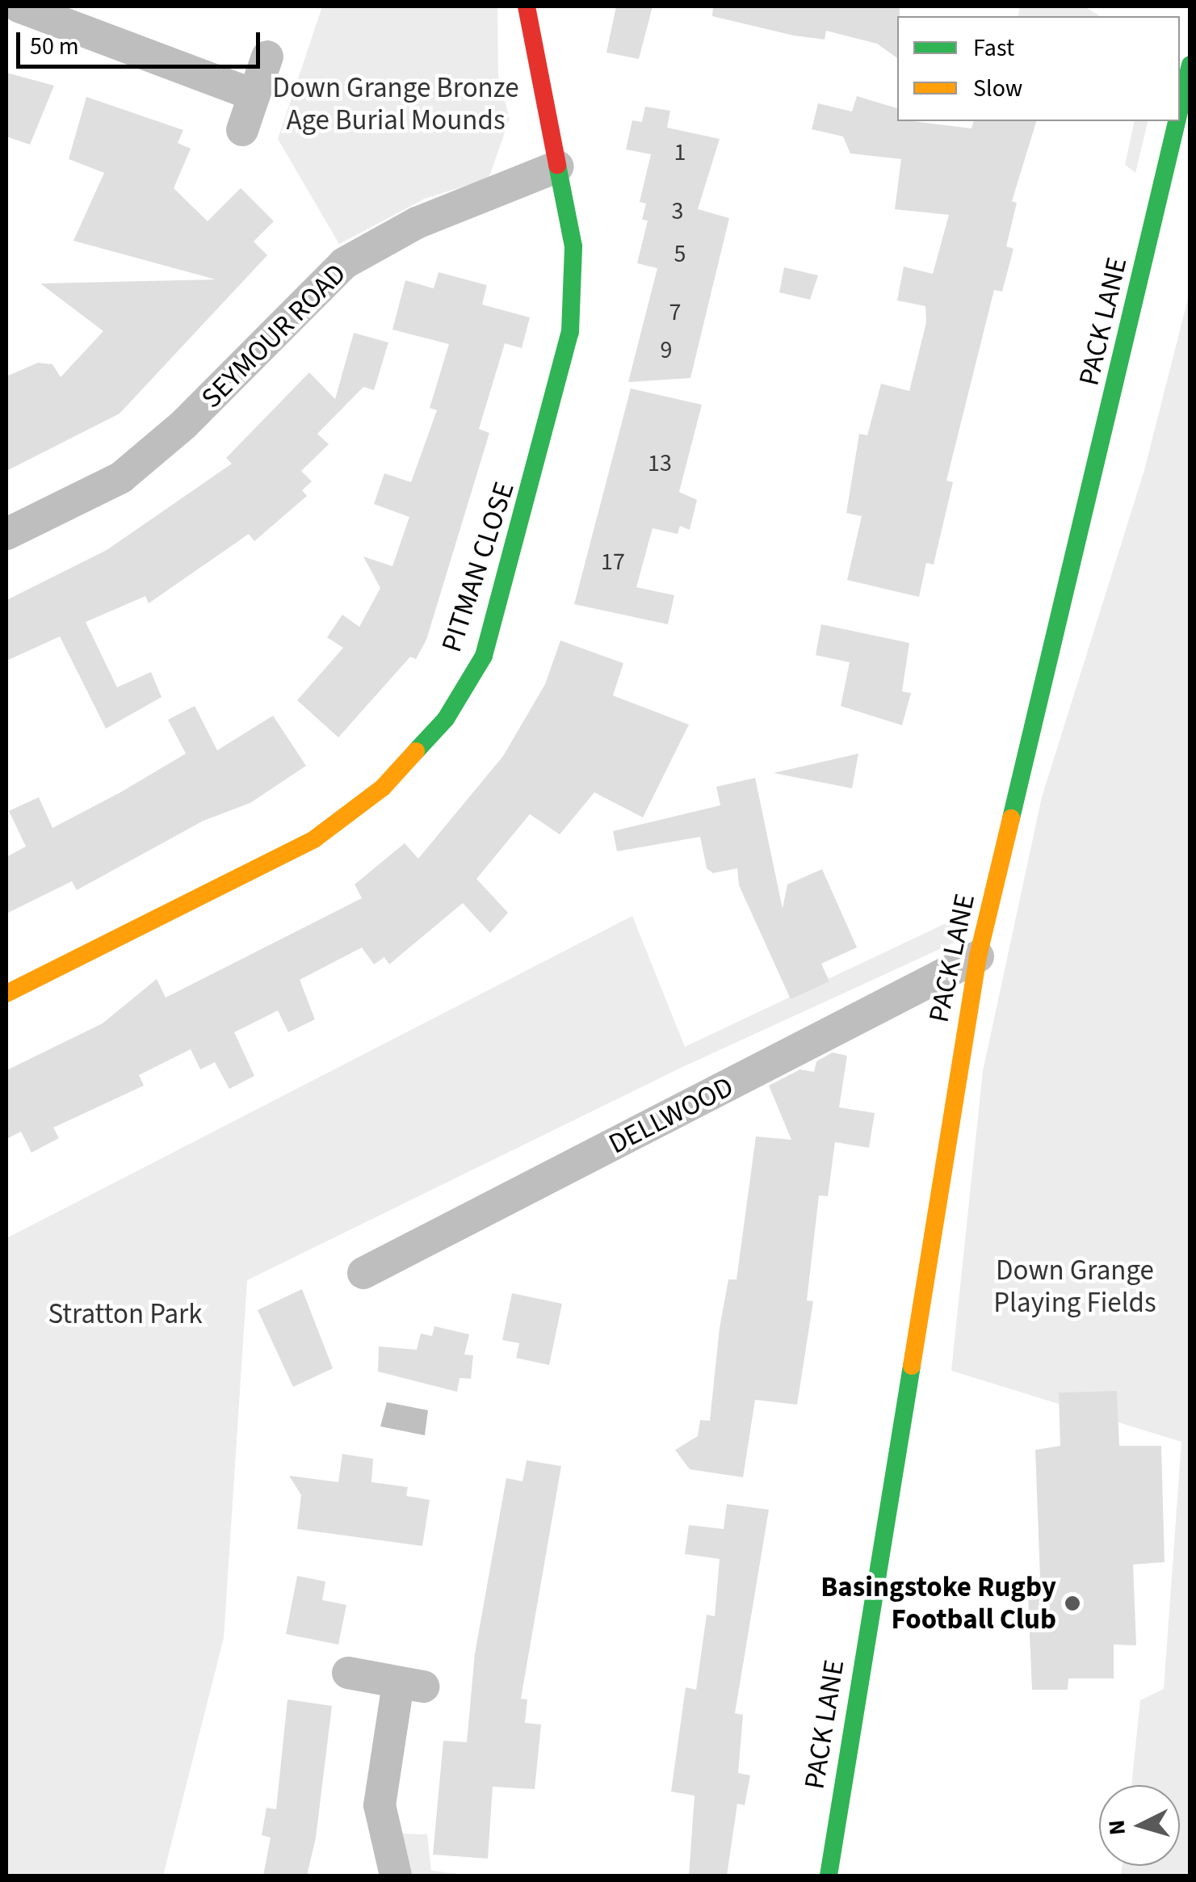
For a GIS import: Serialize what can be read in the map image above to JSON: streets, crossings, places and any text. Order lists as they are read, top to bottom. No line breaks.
{"streets":{"street":["PACK LANE","SEYMOUR ROAD","PITMAN CLOSE","DELLWOOD"]},"crossings":[["PACK LANE","DELLWOOD"],["SEYMOUR ROAD","PITMAN CLOSE"]],"parks":["Down Grange Bronze Age Burial Mounds","Down Grange Playing Fields","Stratton Park"],"places":["Basingstoke Rugby Football Club"],"house_numbers":["1","3","5","7","9","13","17"],"legend":["Fast","Slow"],"scale_bar":"50 m","north":"left"}
